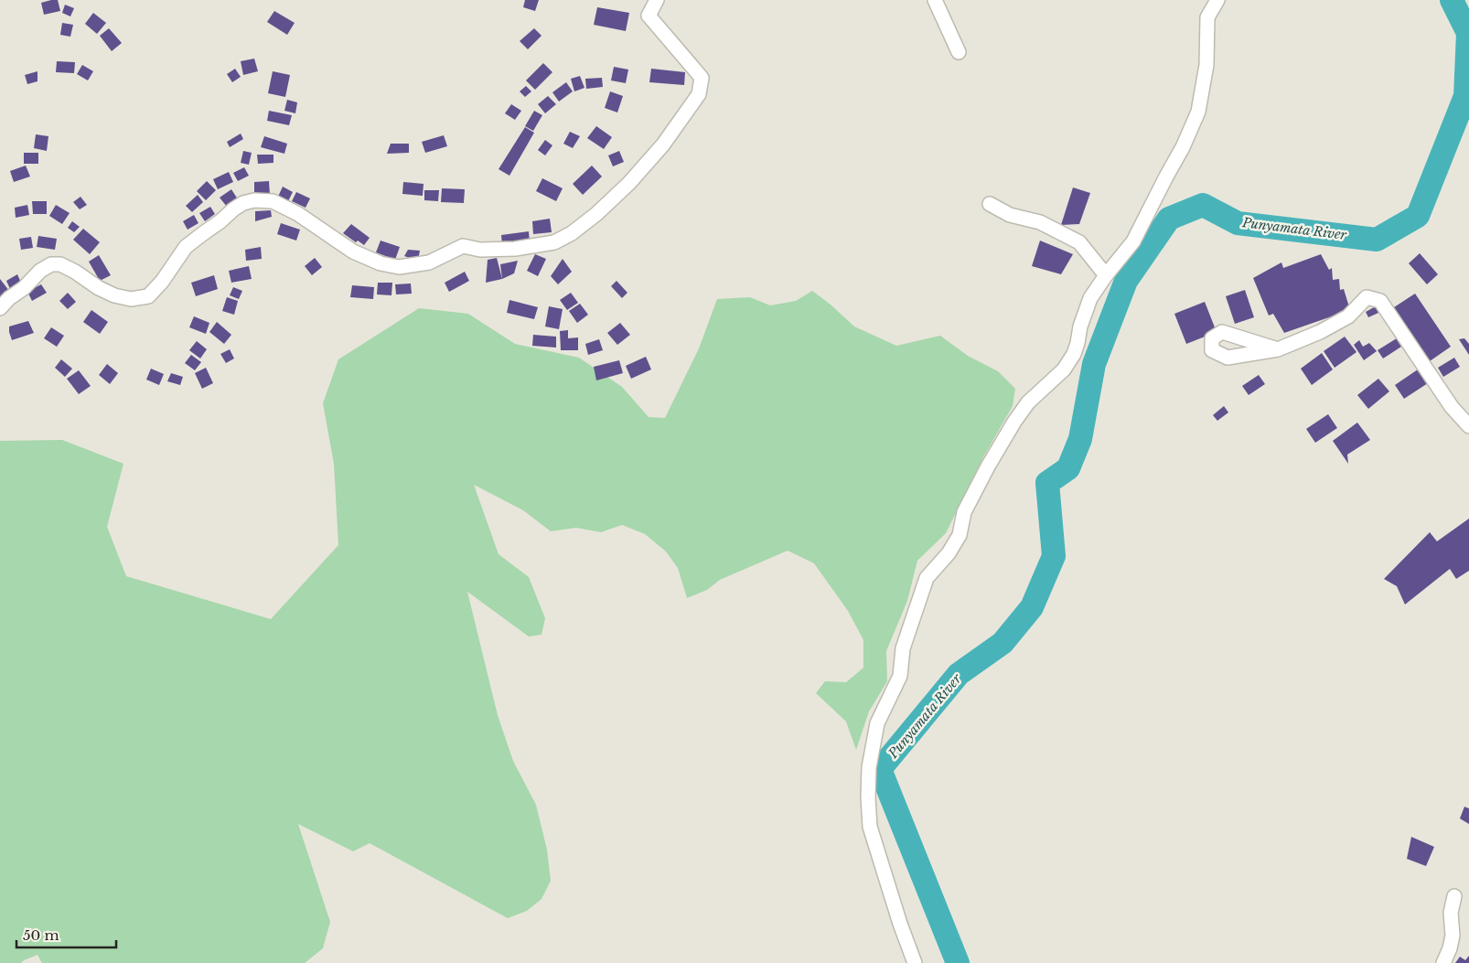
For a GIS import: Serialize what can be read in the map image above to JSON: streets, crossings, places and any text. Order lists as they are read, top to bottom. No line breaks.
{"water":["Punyamata River"],"scale_bar":"50 m"}
